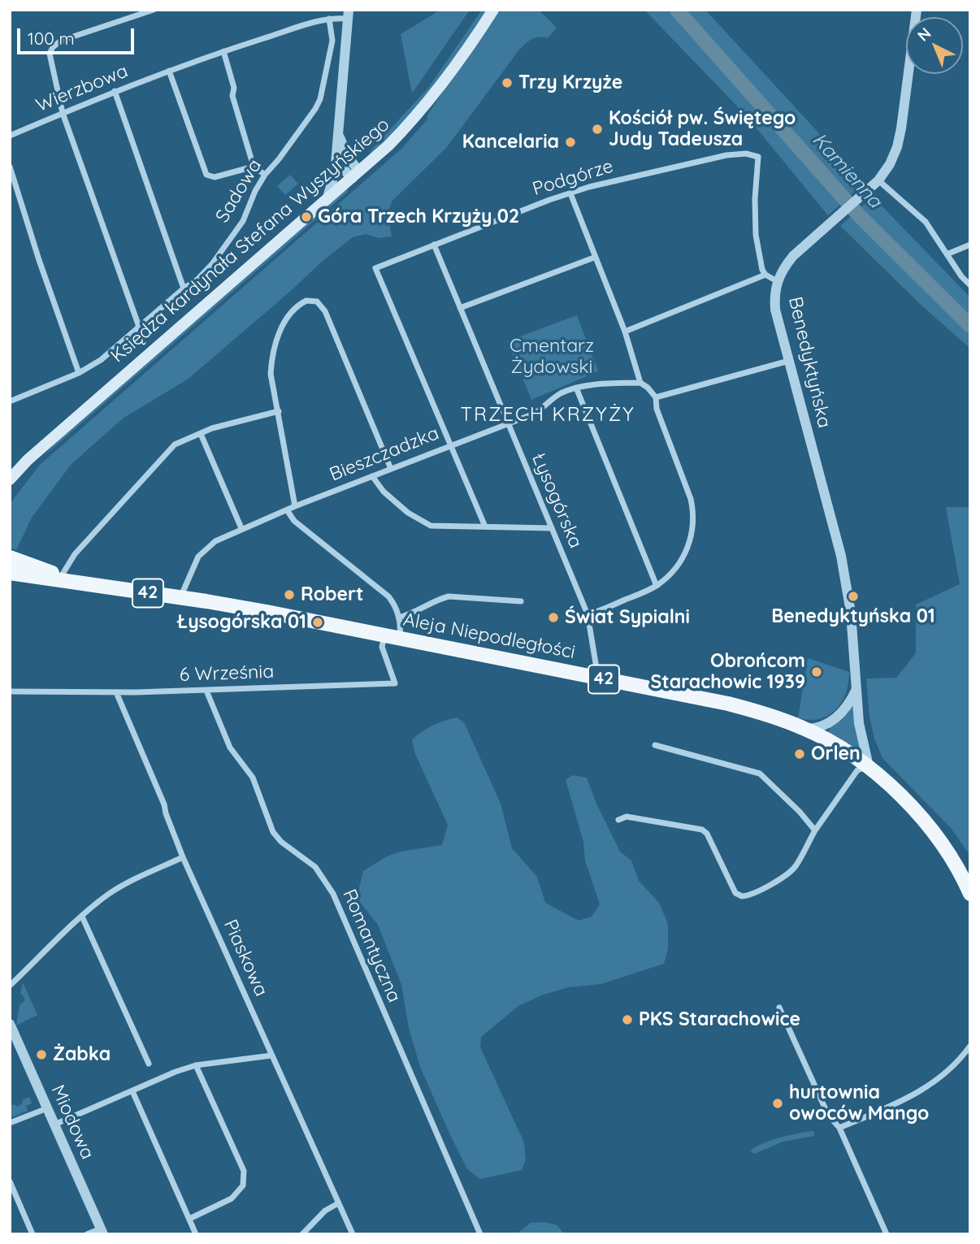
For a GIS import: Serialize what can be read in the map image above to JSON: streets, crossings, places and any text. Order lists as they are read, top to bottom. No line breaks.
{"streets":{"main road":["Księdza kardynała Stefana Wyszyńskiego","42","Aleja Niepodległości"],"street":["Wierzbowa","Podgórze","Sadowa","Benedyktyńska","Bieszczadzka","Łysogórska","6 Września","Romantyczna","Piaskowa","Miodowa"]},"crossings":[["Wierzbowa","Sadowa"],["Podgórze","Bieszczadzka"],["Podgórze","Łysogórska"],["Benedyktyńska","42"],["Benedyktyńska","Aleja Niepodległości"],["Bieszczadzka","Łysogórska"],["Bieszczadzka","Aleja Niepodległości"],["Łysogórska","Aleja Niepodległości"],["42","Aleja Niepodległości"],["Aleja Niepodległości","6 Września"],["6 Września","Romantyczna"],["6 Września","Piaskowa"]],"districts":["TRZECH KRZYŻY"],"water":["Kamienna"],"parks":["Cmentarz Żydowski"],"places":["Trzy Krzyże","Kościół pw. Świętego Judy Tadeusza","Kancelaria","Góra Trzech Krzyży 02","Robert","Benedyktyńska 01","Świat Sypialni","Łysogórska 01","Obrońcom Starachowic 1939","Orlen","PKS Starachowice","Żabka","hurtownia owoców Mango"],"scale_bar":"100 m","north":"top left"}
